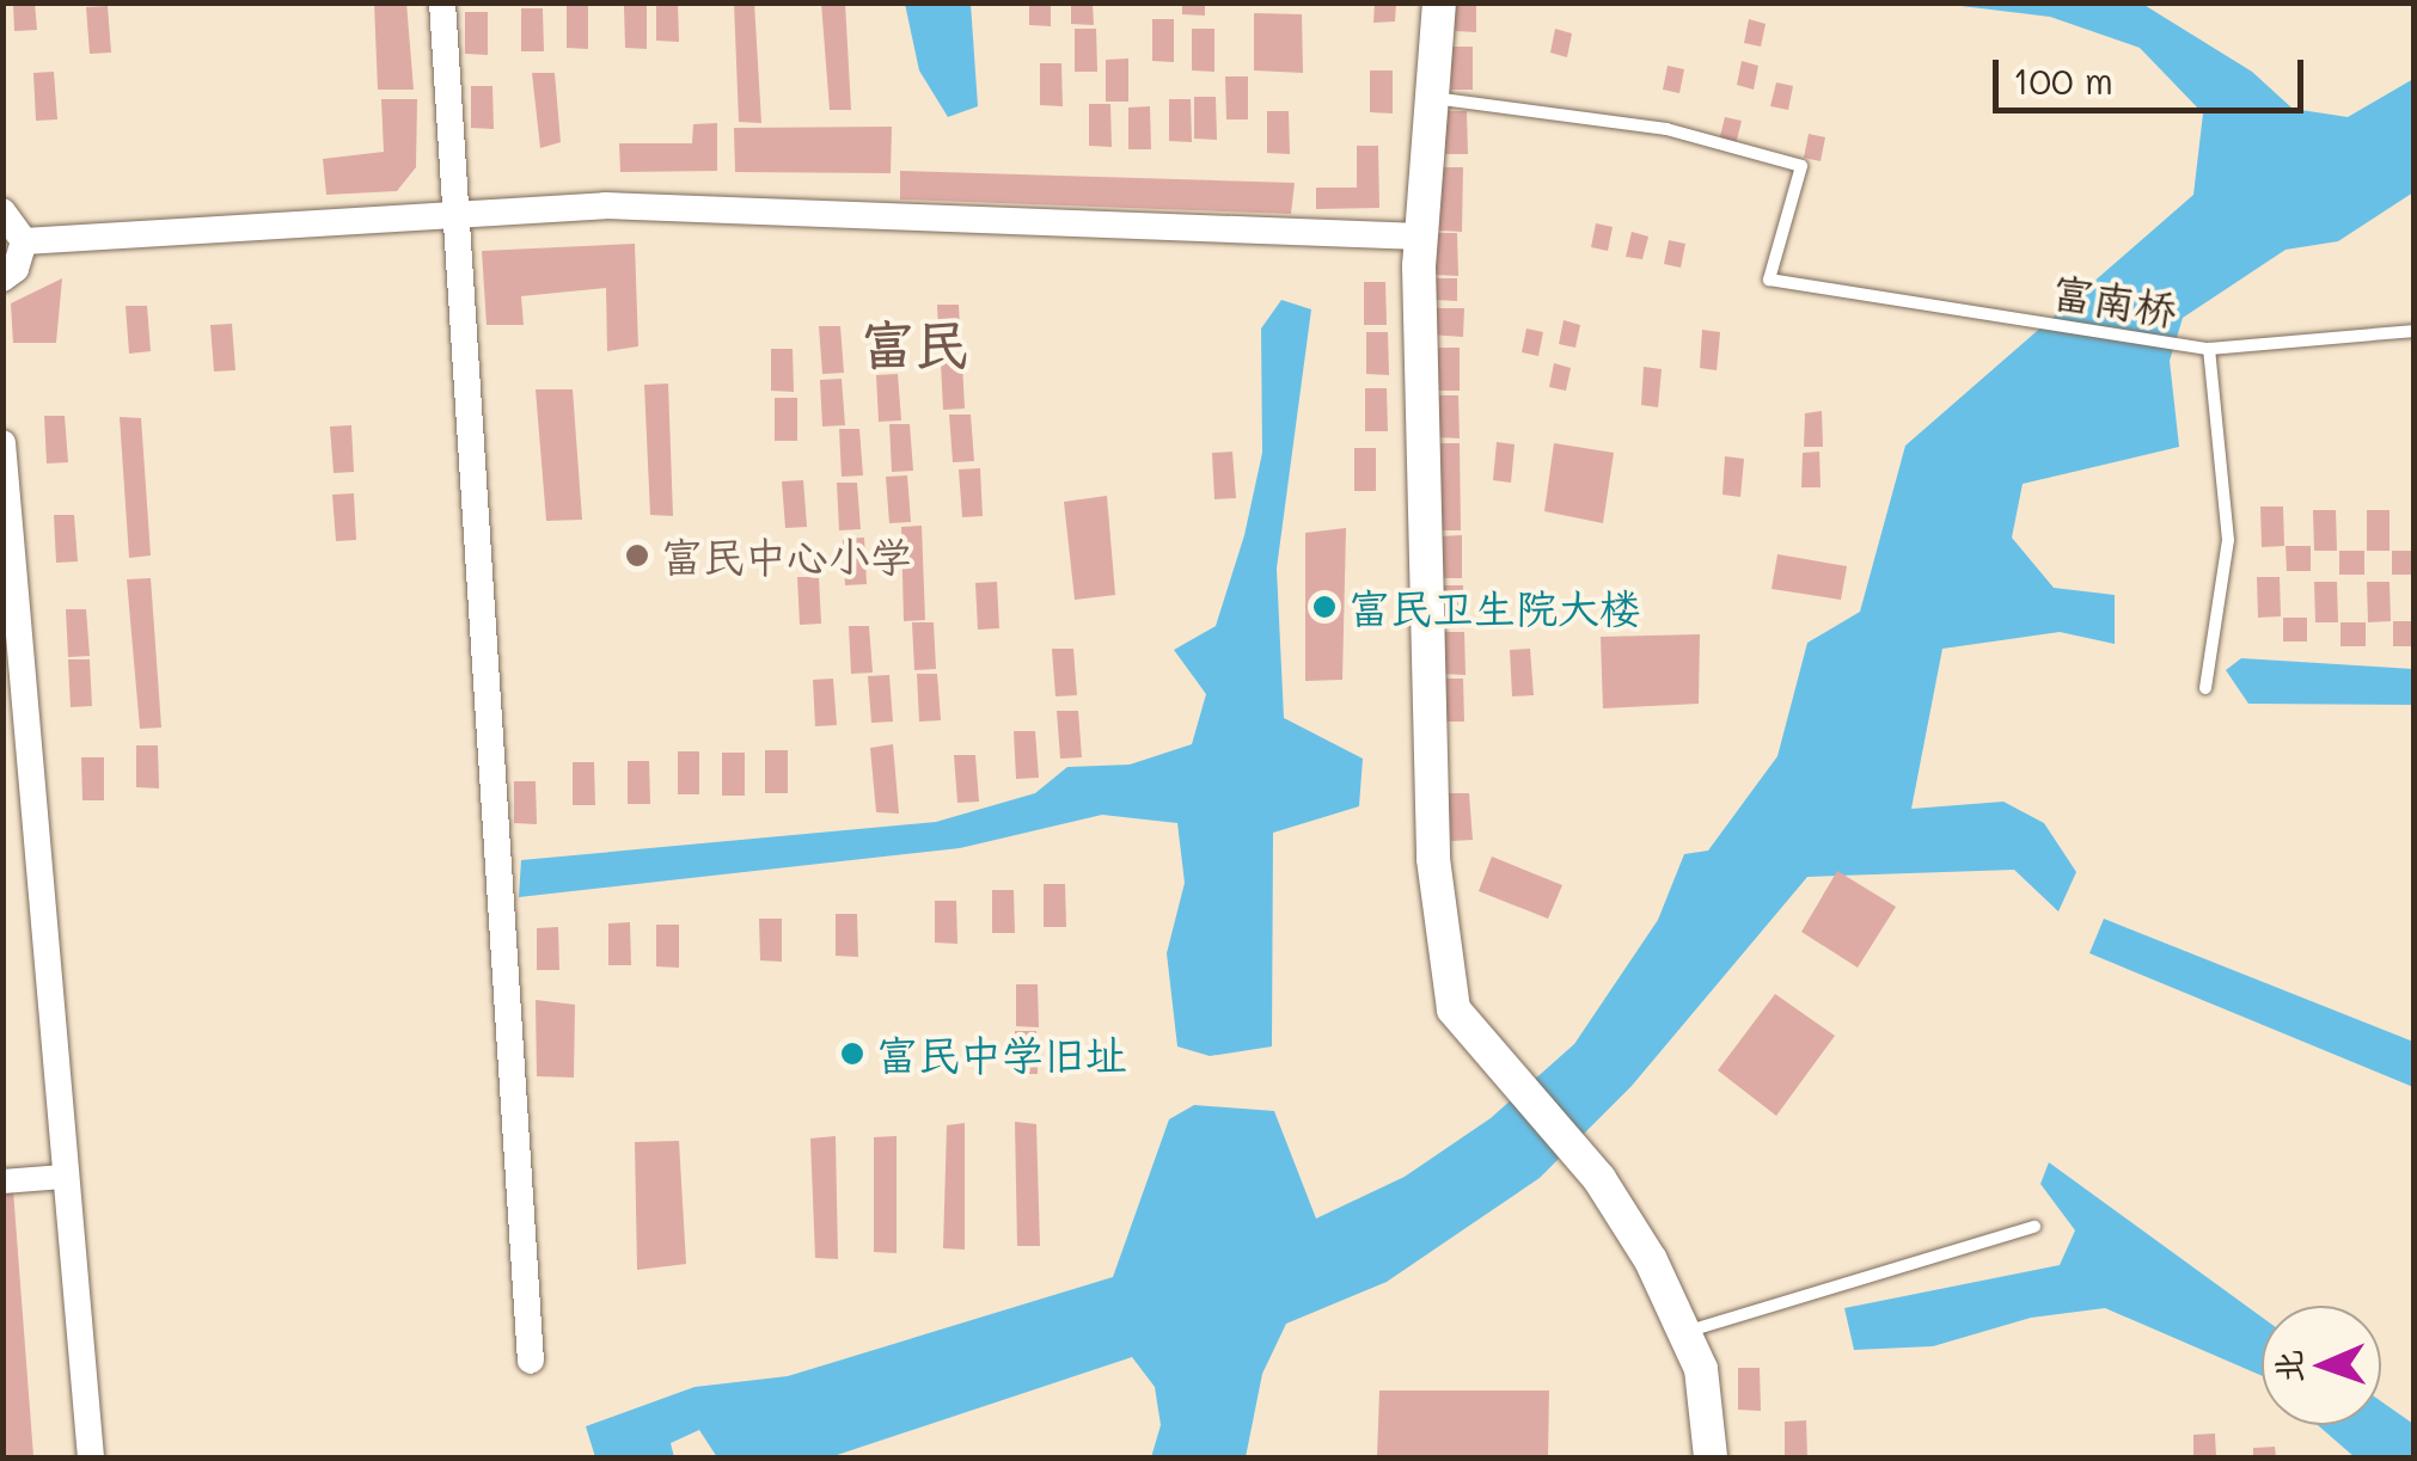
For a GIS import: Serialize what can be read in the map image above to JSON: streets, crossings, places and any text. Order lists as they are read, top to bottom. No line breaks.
{"streets":{"lane":["富南桥"]},"districts":["富民"],"places":["富民中心小学","富民卫生院大楼","富民中学旧址"],"scale_bar":"100 m","north":"left"}
